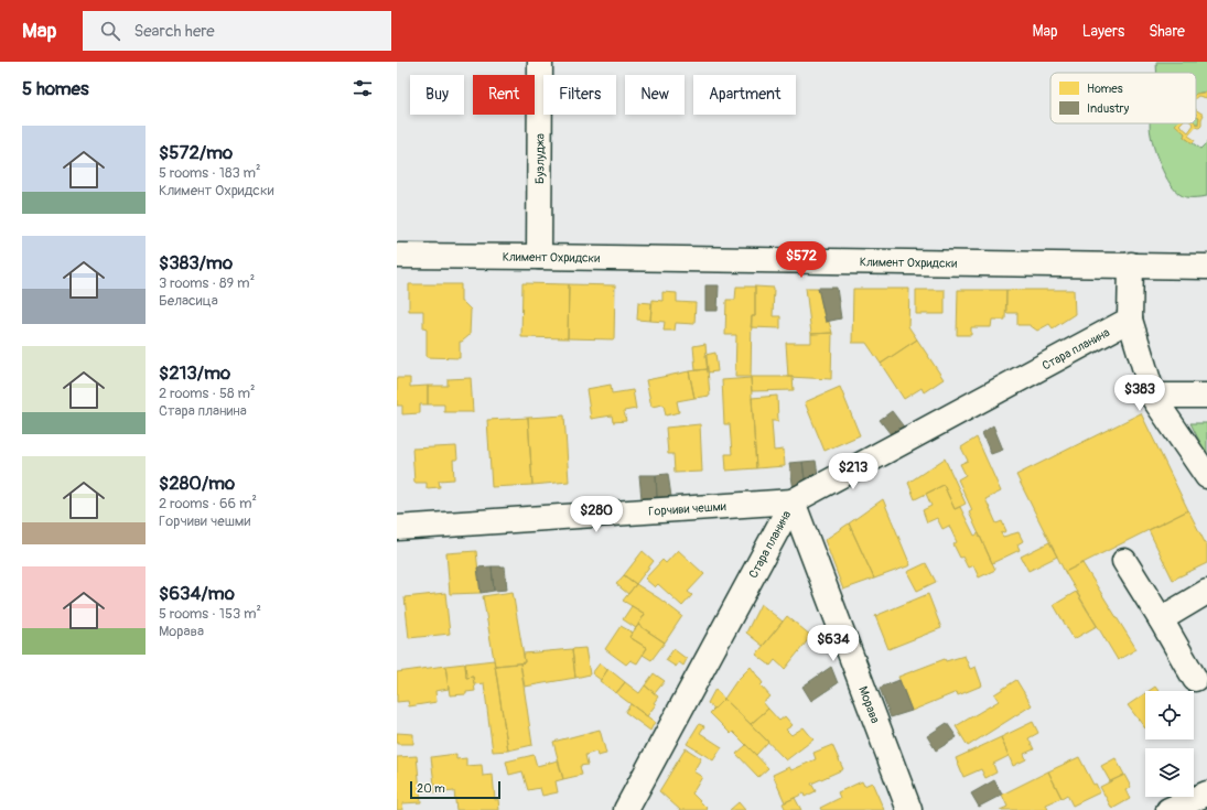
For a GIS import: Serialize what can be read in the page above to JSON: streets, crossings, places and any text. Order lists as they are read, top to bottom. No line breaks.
{"streets":{"street":["Бузлуджа","Климент Охридски","Стара планина","Горчиви чешми","Морава"]},"crossings":[["Бузлуджа","Климент Охридски"],["Стара планина","Горчиви чешми"],["Стара планина","Морава"],["Горчиви чешми","Морава"]],"legend":["Homes","Industry"],"scale_bar":"20 m","page":{"header":"Map","search":"Search here","nav":["Map","Layers","Share"],"heading":"5 homes","chip":["Buy","Rent","Filters","New","Apartment"],"list":[{"name":"$572/mo","note":"5 rooms · 183 m² · Климент Охридски"},{"name":"$383/mo","note":"3 rooms · 89 m² · Беласица"},{"name":"$213/mo","note":"2 rooms · 58 m² · Стара планина"},{"name":"$280/mo","note":"2 rooms · 66 m² · Горчиви чешми"},{"name":"$634/mo","note":"5 rooms · 153 m² · Морава"}],"price":["$572","$383","$213","$280","$634"],"scale":"20 m"}}
